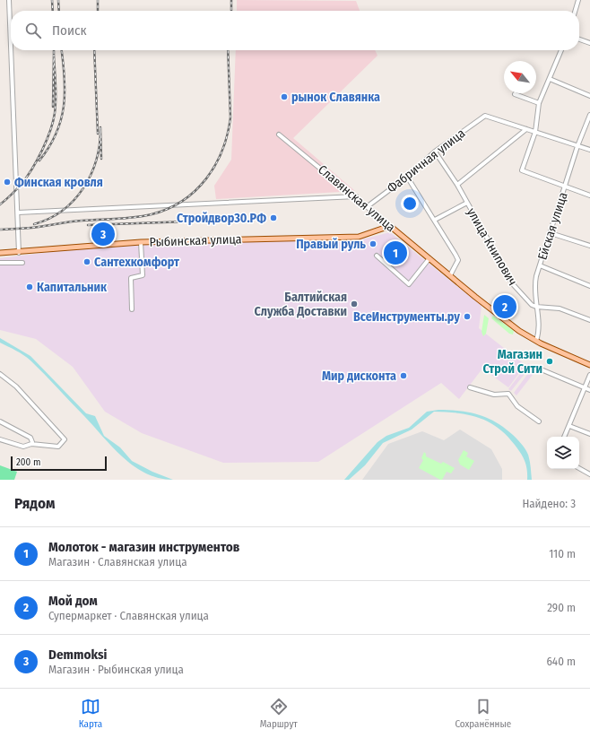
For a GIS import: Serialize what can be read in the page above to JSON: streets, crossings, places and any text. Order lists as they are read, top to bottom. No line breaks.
{"streets":{"main road":["Славянская улица","Рыбинская улица"],"street":["Фабричная улица","Ейская улица","улица Книпович"]},"crossings":[["Фабричная улица","Славянская улица"],["Фабричная улица","улица Книпович"],["Славянская улица","Ейская улица"],["Славянская улица","Рыбинская улица"],["Ейская улица","улица Книпович"]],"places":["рынок Славянка","Финская кровля","Стройдвор30.РФ","Правый руль","Сантехкомфорт","Капитальник","Балтийская Служба Доставки","ВсеИнструменты.ру","Магазин Строй Сити","Мир дисконта"],"scale_bar":"200 m","north":"top left","page":{"search":"Поиск","pins":["3","1","2"],"scale":"200 m","heading":["Рядом","Найдено: 3"],"list":[{"mark":"1","name":"Молоток - магазин инструментов","note":"Магазин · Славянская улица","value":"110 m"},{"mark":"2","name":"Мой дом","note":"Супермаркет · Славянская улица","value":"290 m"},{"mark":"3","name":"Demmoksi","note":"Магазин · Рыбинская улица","value":"640 m"}],"nav":["Карта","Маршрут","Сохранённые"]}}
